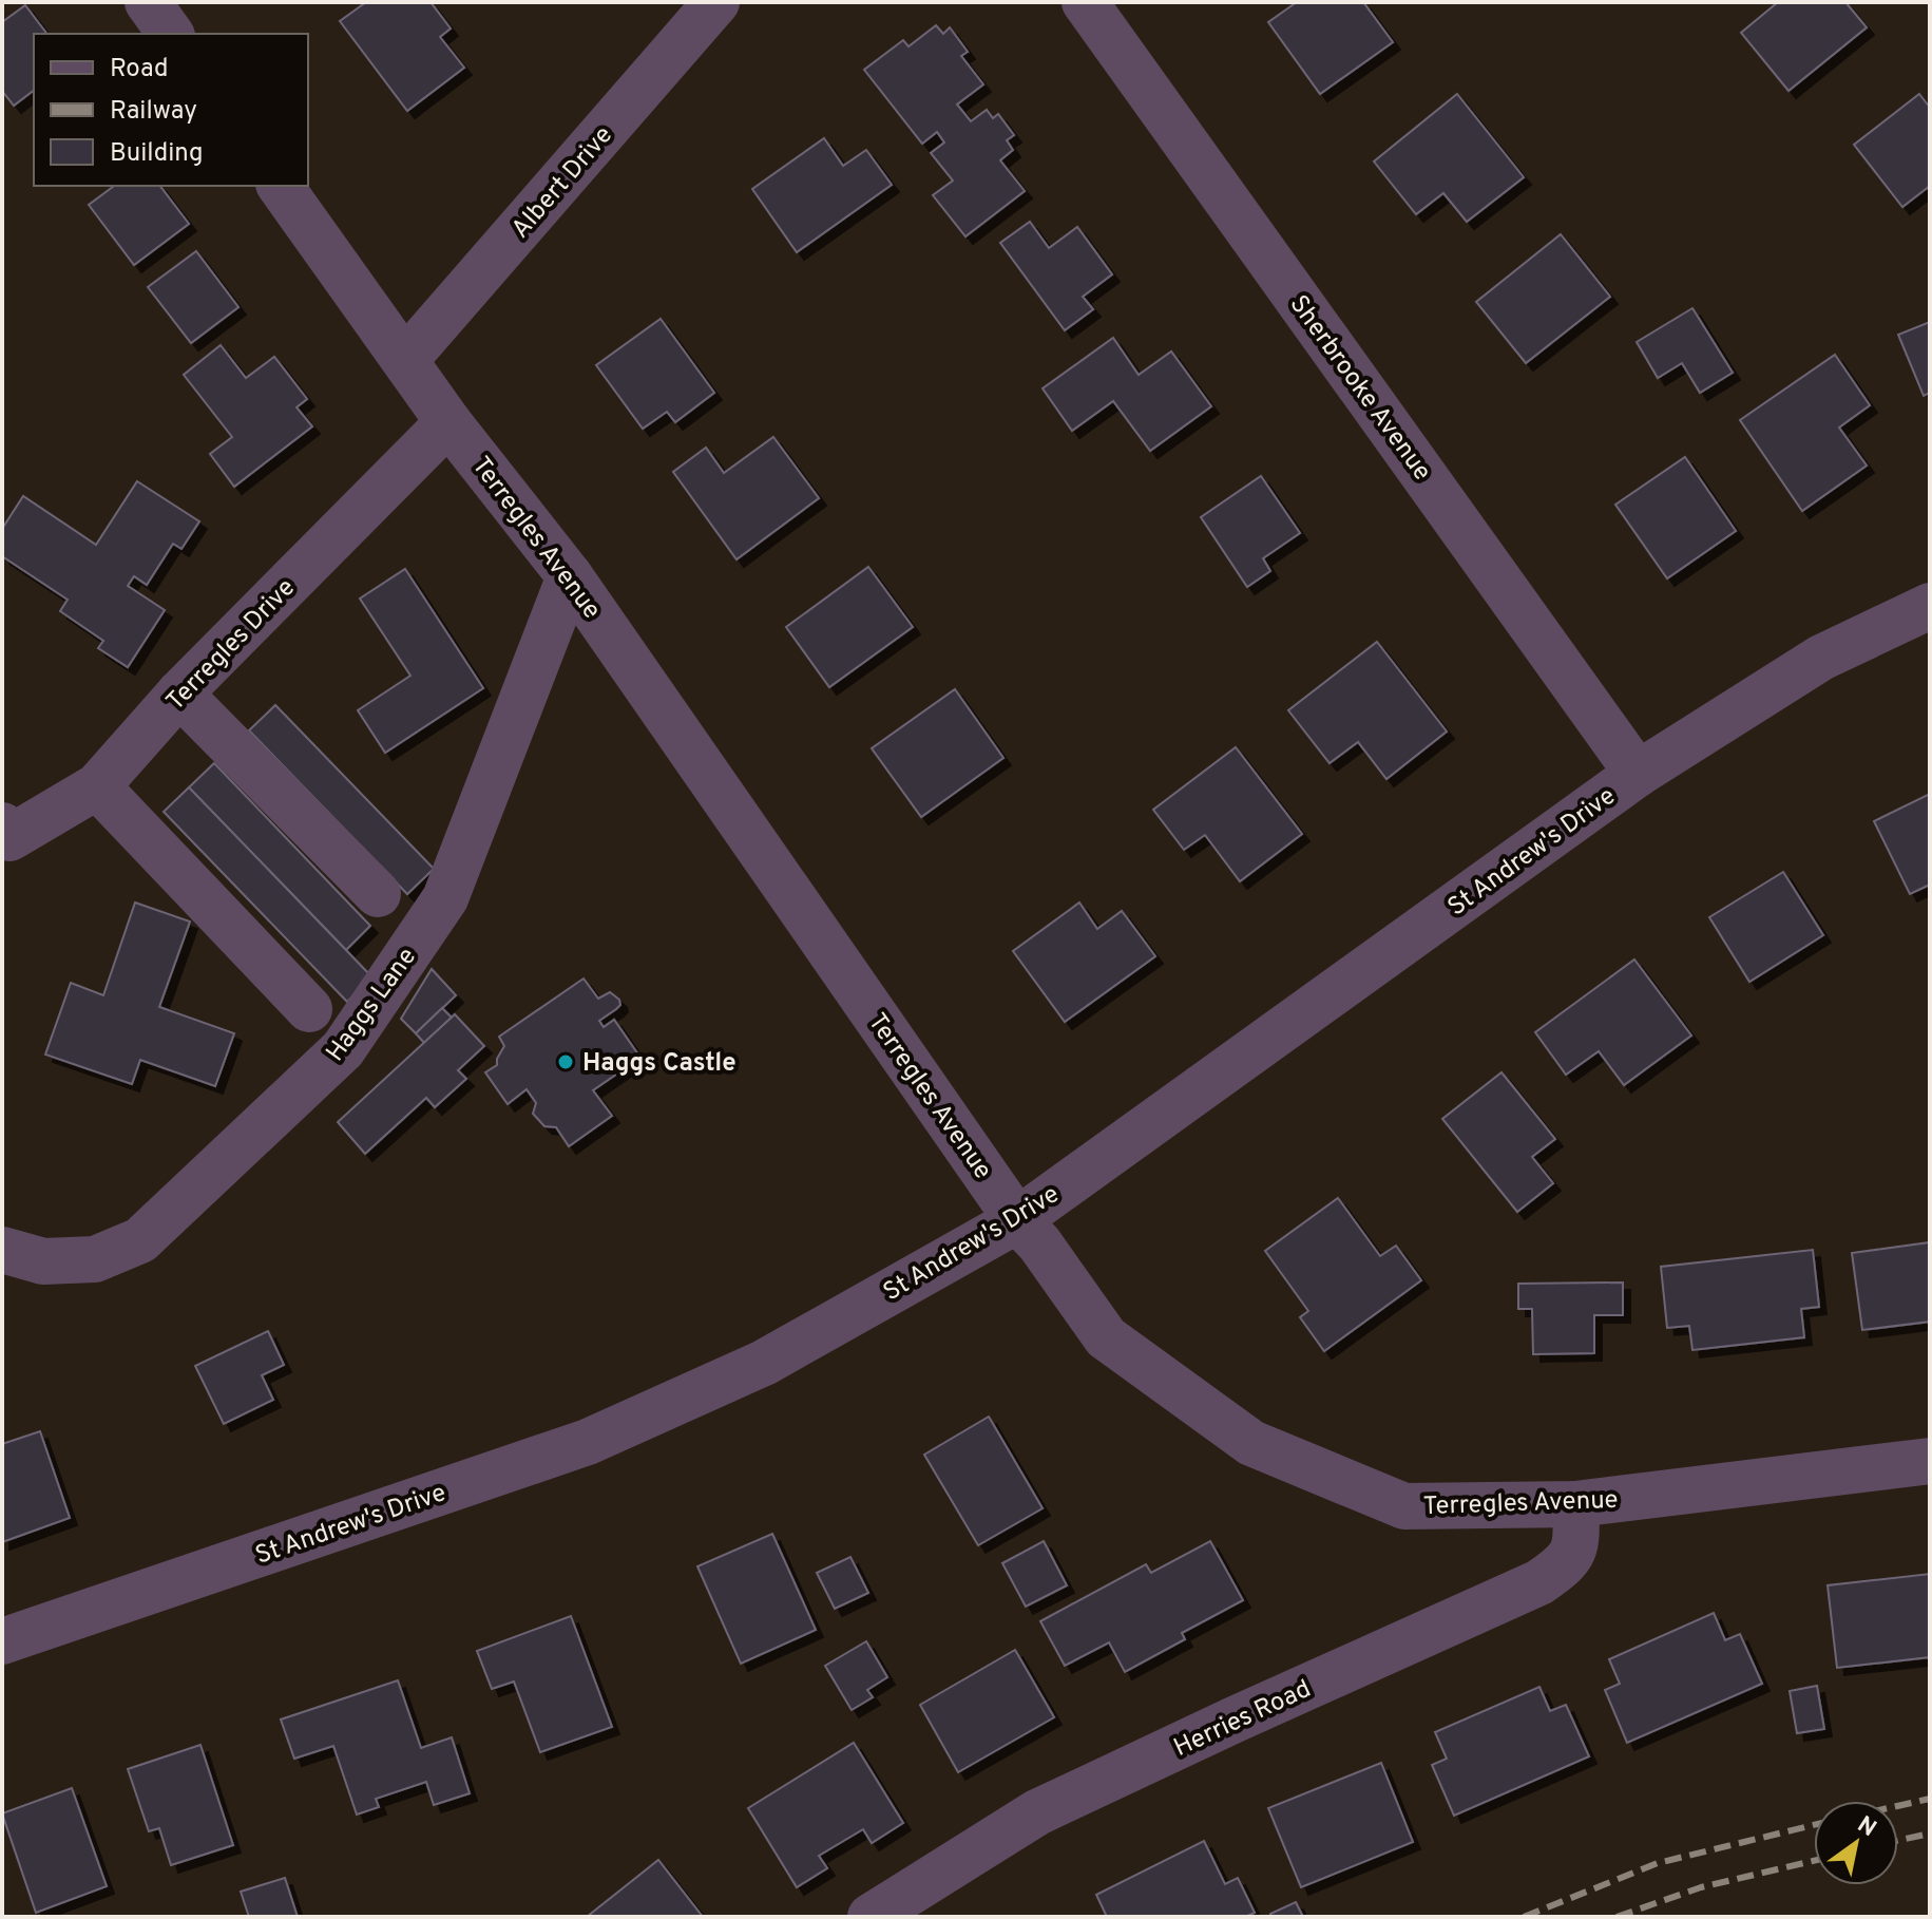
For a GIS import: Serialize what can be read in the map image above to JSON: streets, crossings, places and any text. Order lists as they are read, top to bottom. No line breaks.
{"streets":{"street":["Albert Drive","Sherbrooke Avenue","Terregles Avenue","Terregles Drive","St Andrew's Drive","Haggs Lane","Herries Road"]},"crossings":[["Albert Drive","Terregles Avenue"],["Sherbrooke Avenue","St Andrew's Drive"],["Terregles Avenue","Terregles Drive"],["Terregles Avenue","St Andrew's Drive"],["Terregles Avenue","Haggs Lane"],["Terregles Avenue","Herries Road"]],"places":["Haggs Castle"],"legend":["Road","Railway","Building"],"north":"top right"}
